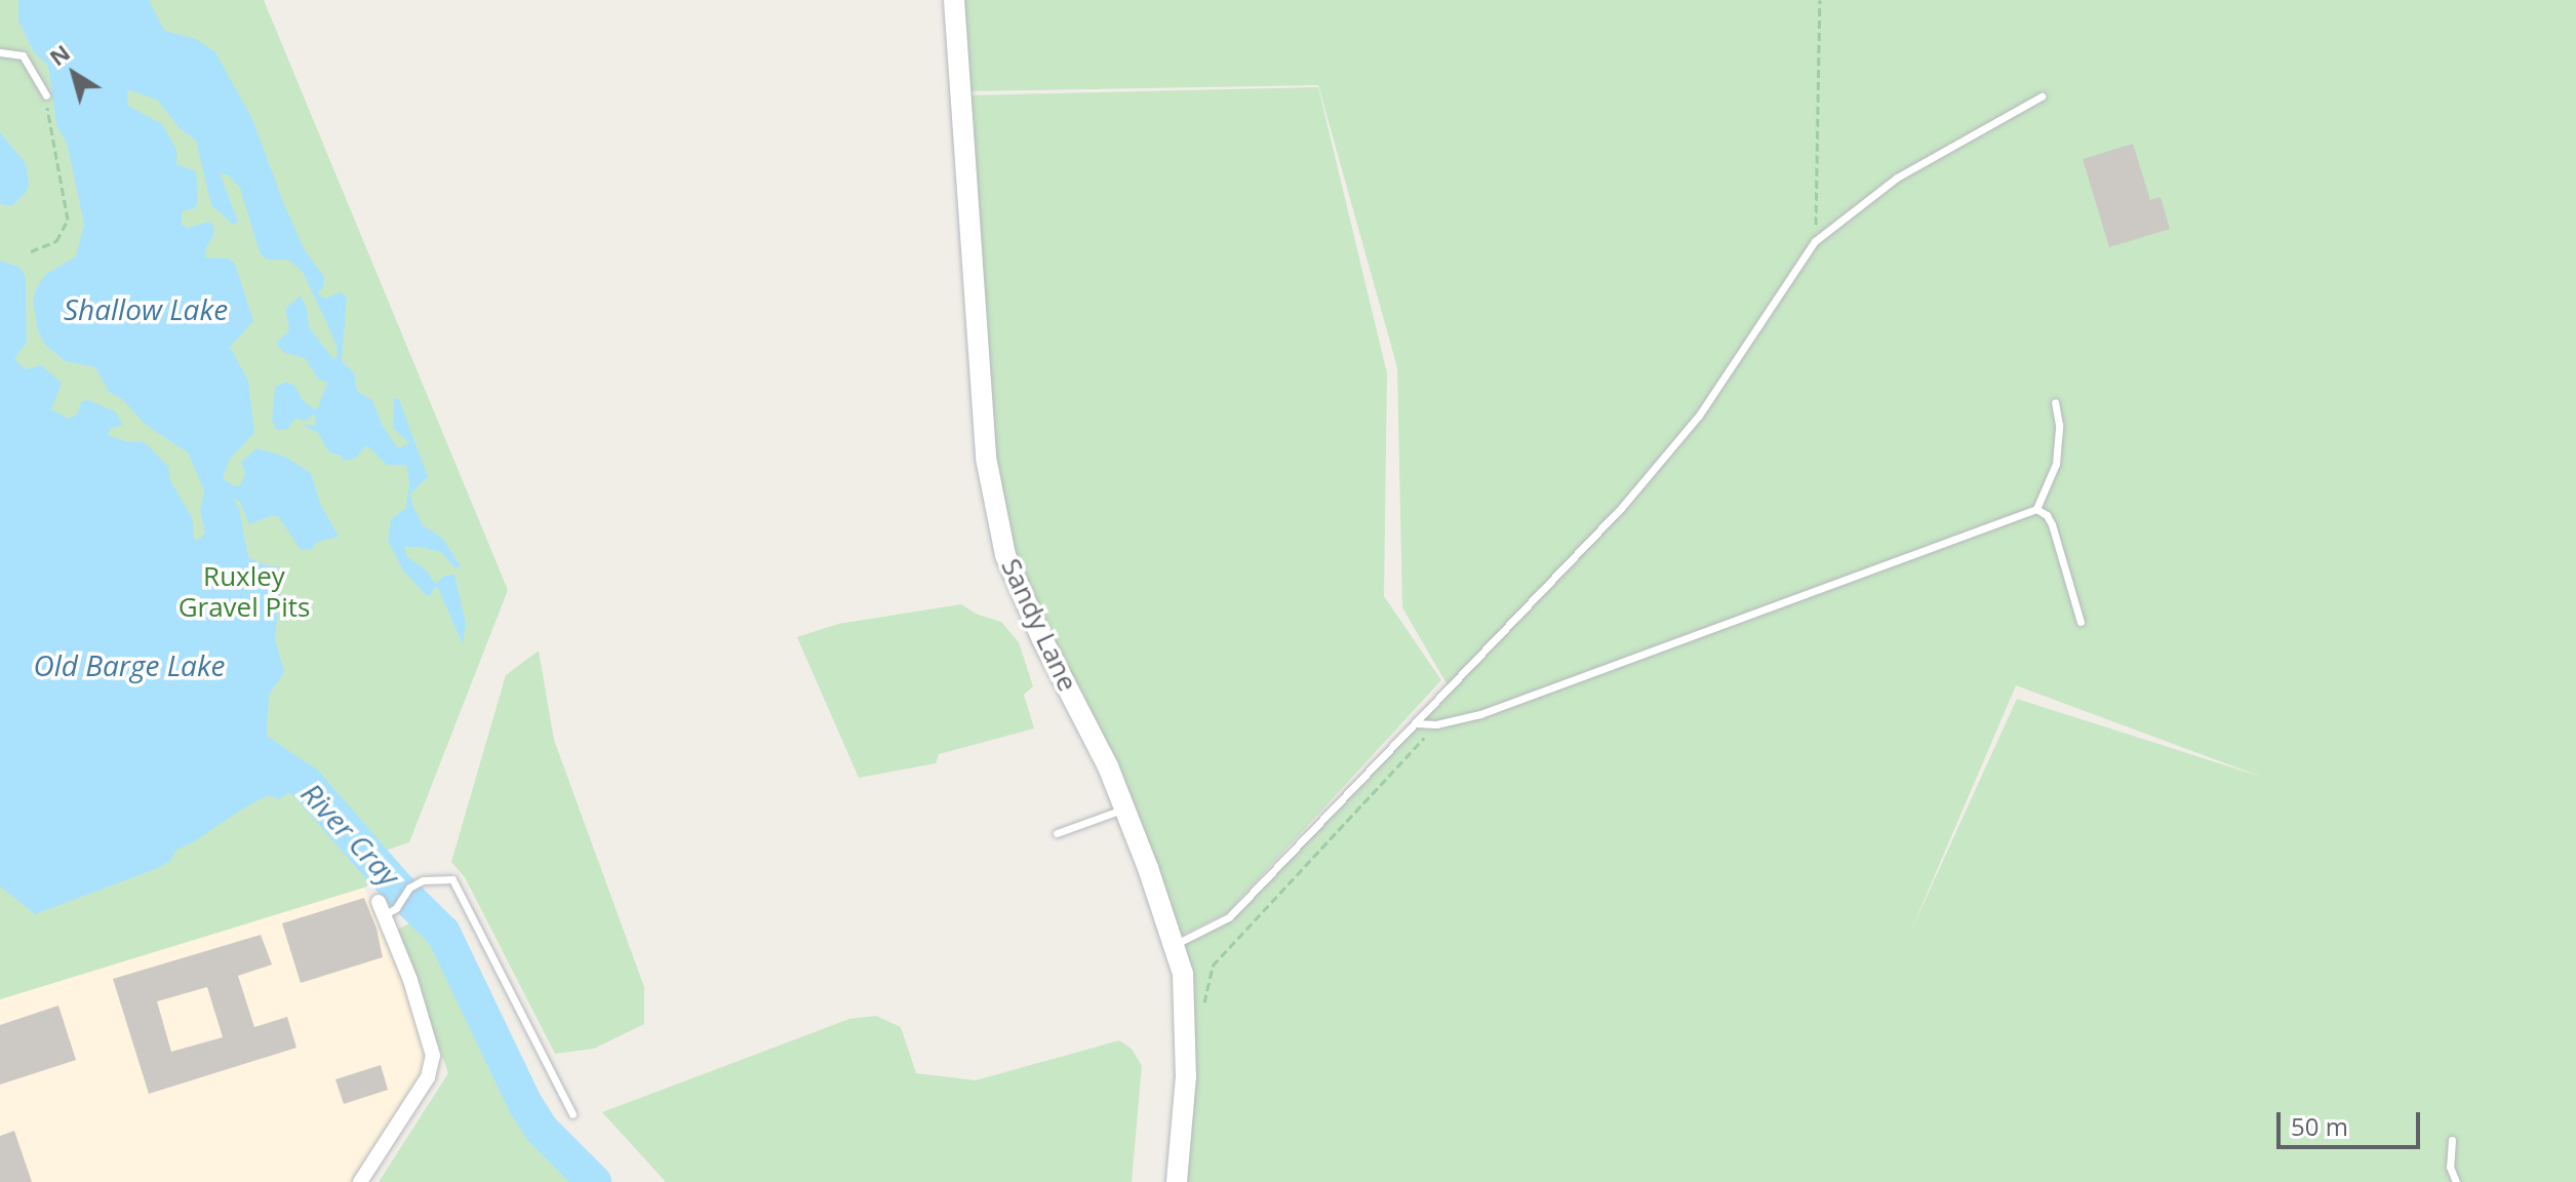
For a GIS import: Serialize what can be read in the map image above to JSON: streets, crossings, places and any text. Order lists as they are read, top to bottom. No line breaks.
{"streets":{"street":["Sandy Lane"]},"water":["Shallow Lake","Old Barge Lake","River Cray"],"parks":["Ruxley Gravel Pits"],"scale_bar":"50 m","north":"top left"}
